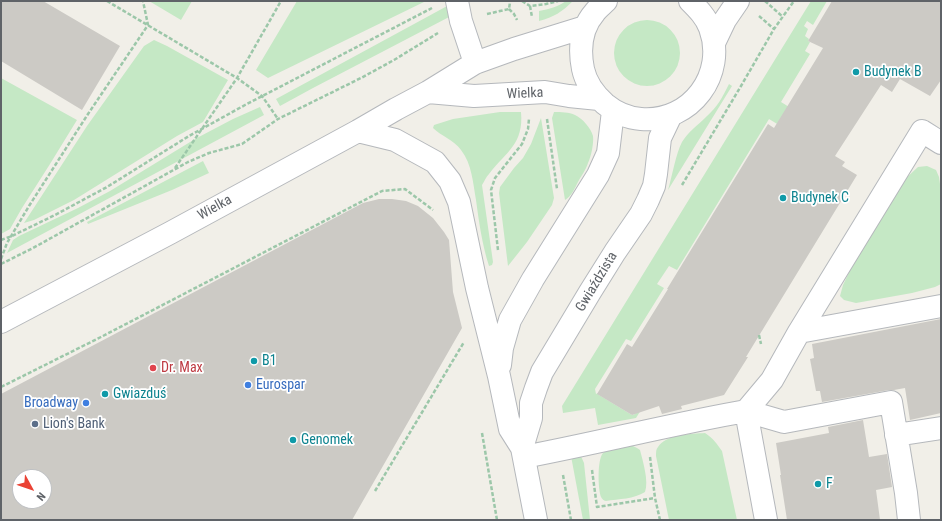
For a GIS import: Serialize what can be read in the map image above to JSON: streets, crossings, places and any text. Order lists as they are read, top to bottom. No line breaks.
{"streets":{"street":["Wielka","Gwiaździsta"]},"crossings":[["Wielka","Gwiaździsta"]],"places":["Budynek B","Budynek C","B1","Dr. Max","Eurospar","Gwiazduś","Broadway","Lion's Bank","Genomek","F"],"north":"bottom right"}
